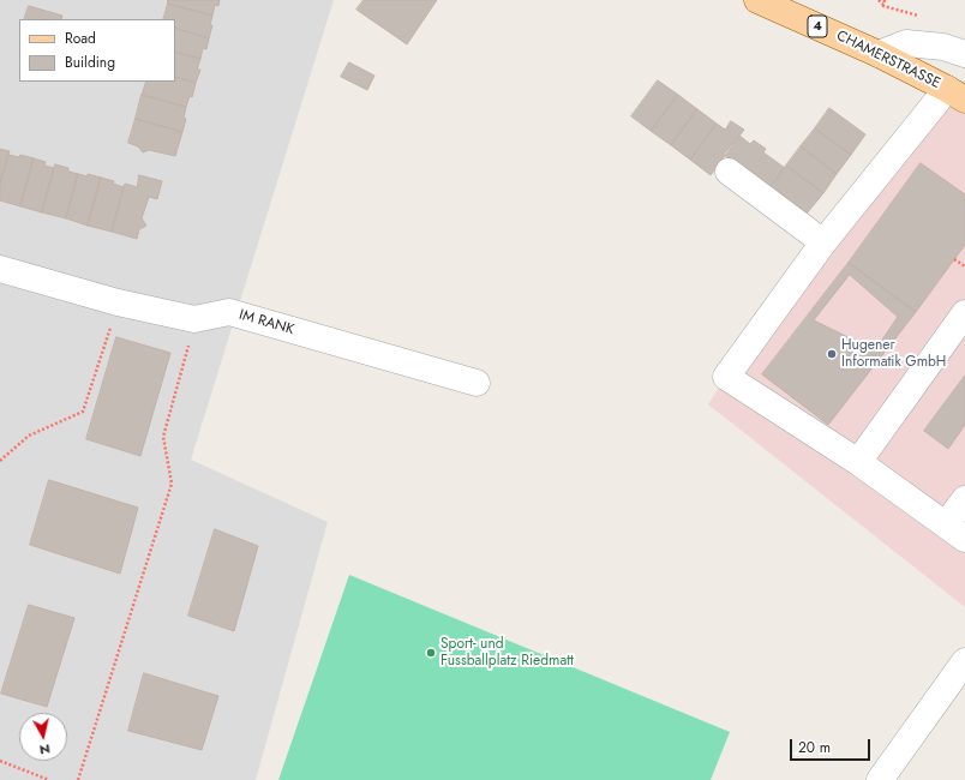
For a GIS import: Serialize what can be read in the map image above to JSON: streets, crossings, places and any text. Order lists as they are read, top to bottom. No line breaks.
{"streets":{"main road":["4","CHAMERSTRASSE"],"street":["IM RANK"]},"places":["Hugener Informatik GmbH","Sport- und Fussballplatz Riedmatt"],"legend":["Road","Building"],"scale_bar":"20 m","north":"bottom"}
